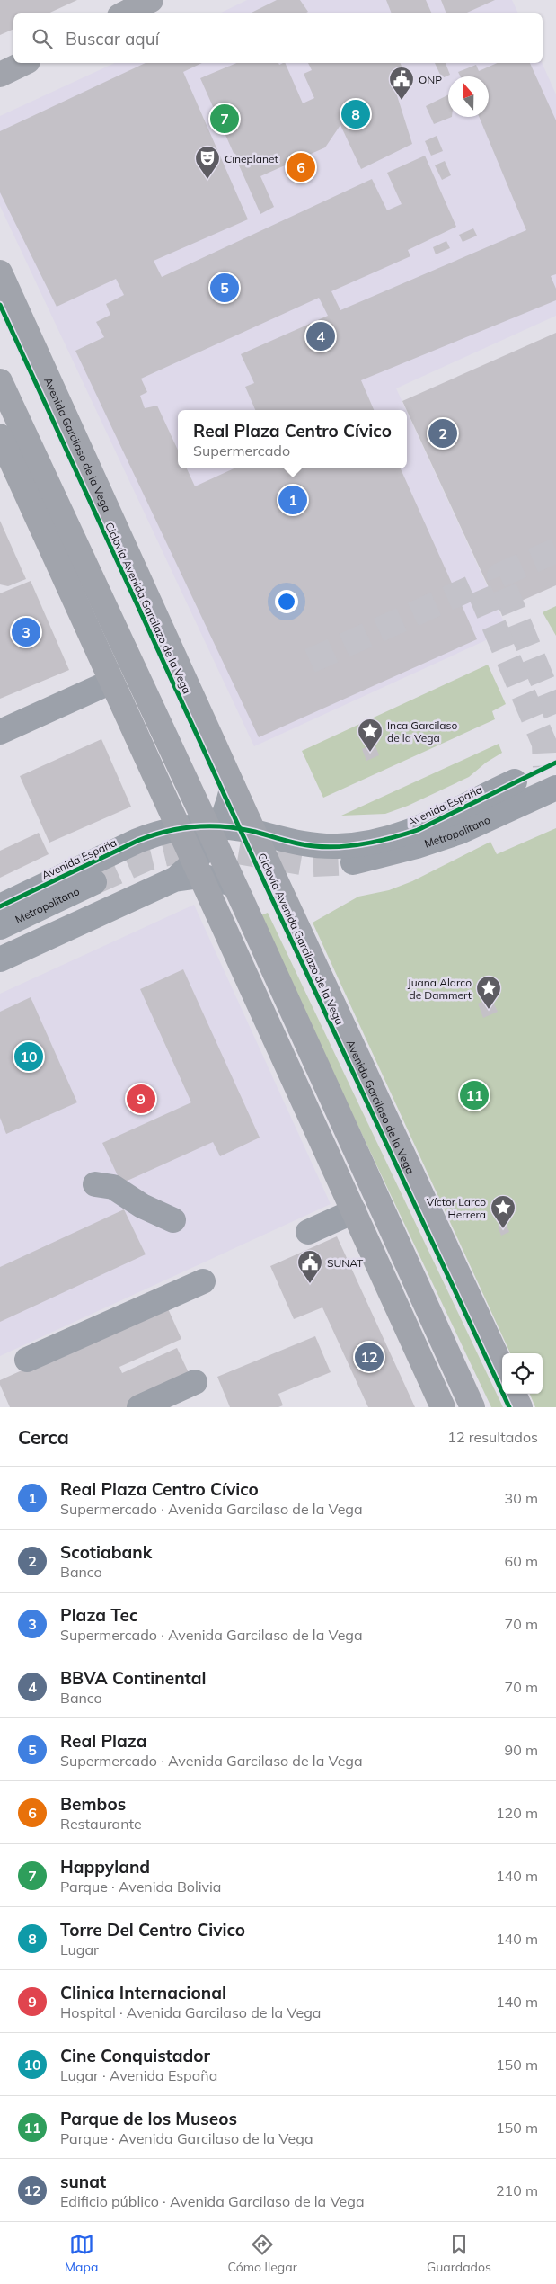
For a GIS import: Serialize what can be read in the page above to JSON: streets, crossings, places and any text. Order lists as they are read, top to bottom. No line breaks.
{"streets":{"main road":["Avenida Garcilaso de la Vega"],"street":["Avenida España","Metropolitano"],"cycle path":["Ciclovía Avenida Garcilazo de la Vega"]},"crossings":[["Avenida Garcilaso de la Vega","Avenida España"]],"places":{"public building":["ONP","SUNAT"],"theatre":["Cineplanet"],"place":["Inca Garcilaso de la Vega","Juana Alarco de Dammert","Víctor Larco Herrera"]},"north":"top","page":{"search":"Buscar aquí","pins":["8","7","6","5","4","2","1","3","10","11","9","12"],"popup":["Real Plaza Centro Cívico","Supermercado"],"heading":["Cerca","12 resultados"],"list":[{"mark":"1","name":"Real Plaza Centro Cívico","note":"Supermercado · Avenida Garcilaso de la Vega","value":"30 m"},{"mark":"2","name":"Scotiabank","note":"Banco","value":"60 m"},{"mark":"3","name":"Plaza Tec","note":"Supermercado · Avenida Garcilaso de la Vega","value":"70 m"},{"mark":"4","name":"BBVA Continental","note":"Banco","value":"70 m"},{"mark":"5","name":"Real Plaza","note":"Supermercado · Avenida Garcilaso de la Vega","value":"90 m"},{"mark":"6","name":"Bembos","note":"Restaurante","value":"120 m"},{"mark":"7","name":"Happyland","note":"Parque · Avenida Bolivia","value":"140 m"},{"mark":"8","name":"Torre Del Centro Civico","note":"Lugar","value":"140 m"},{"mark":"9","name":"Clinica Internacional","note":"Hospital · Avenida Garcilaso de la Vega","value":"140 m"},{"mark":"10","name":"Cine Conquistador","note":"Lugar · Avenida España","value":"150 m"},{"mark":"11","name":"Parque de los Museos","note":"Parque · Avenida Garcilaso de la Vega","value":"150 m"},{"mark":"12","name":"sunat","note":"Edificio público · Avenida Garcilaso de la Vega","value":"210 m"}],"nav":["Mapa","Cómo llegar","Guardados"]}}
